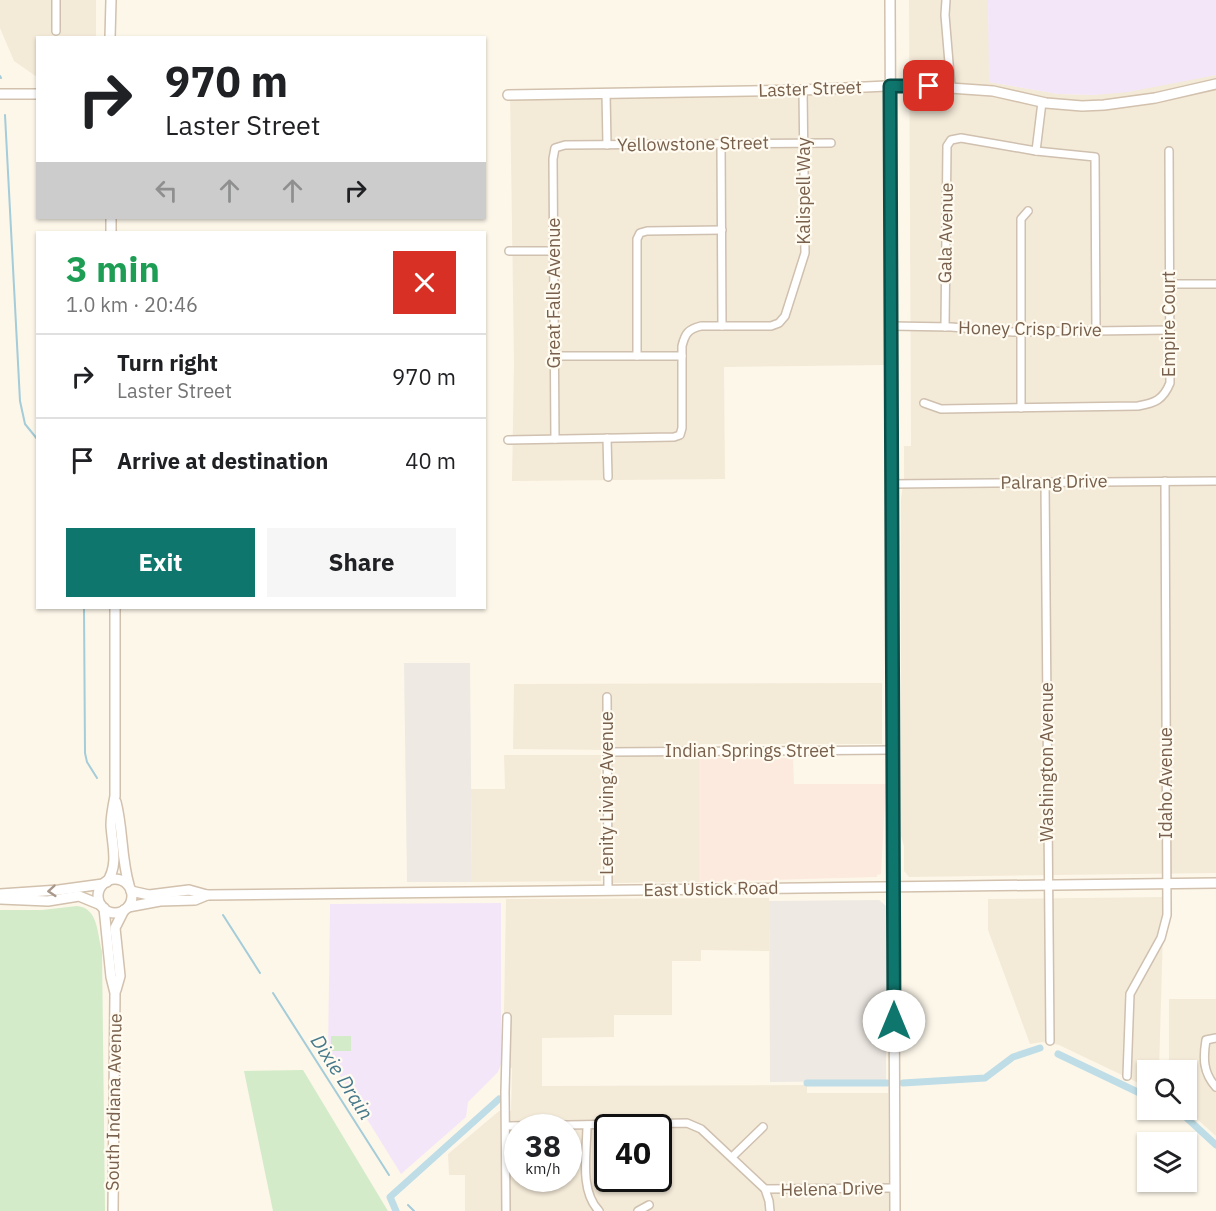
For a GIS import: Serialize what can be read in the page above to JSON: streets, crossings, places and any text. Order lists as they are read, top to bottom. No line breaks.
{"streets":{"main road":["Laster Street","East Ustick Road","South Indiana Avenue"],"street":["Yellowstone Street","Kalispell Way","Gala Avenue","Great Falls Avenue","Empire Court","Honey Crisp Drive","Palrang Drive","Indian Springs Street","Washington Avenue","Idaho Avenue","Lenity Living Avenue","Helena Drive"]},"crossings":[["Laster Street","Kalispell Way"],["Yellowstone Street","Kalispell Way"],["Yellowstone Street","Great Falls Avenue"],["Gala Avenue","Honey Crisp Drive"],["Empire Court","Honey Crisp Drive"],["Palrang Drive","Washington Avenue"],["Palrang Drive","Idaho Avenue"],["Indian Springs Street","Lenity Living Avenue"],["Washington Avenue","East Ustick Road"],["Idaho Avenue","East Ustick Road"],["Lenity Living Avenue","East Ustick Road"],["East Ustick Road","South Indiana Avenue"]],"water":["Dixie Drain"],"page":{"turn":["970 m","Laster Street"],"heading":["3 min","1.0 km · 20:46"],"list":[{"name":"Turn right","note":"Laster Street","value":"970 m"},{"name":"Arrive at destination","value":"40 m"}],"buttons":["Exit","Share"],"speed":"38 km/h","limit":"40"}}
